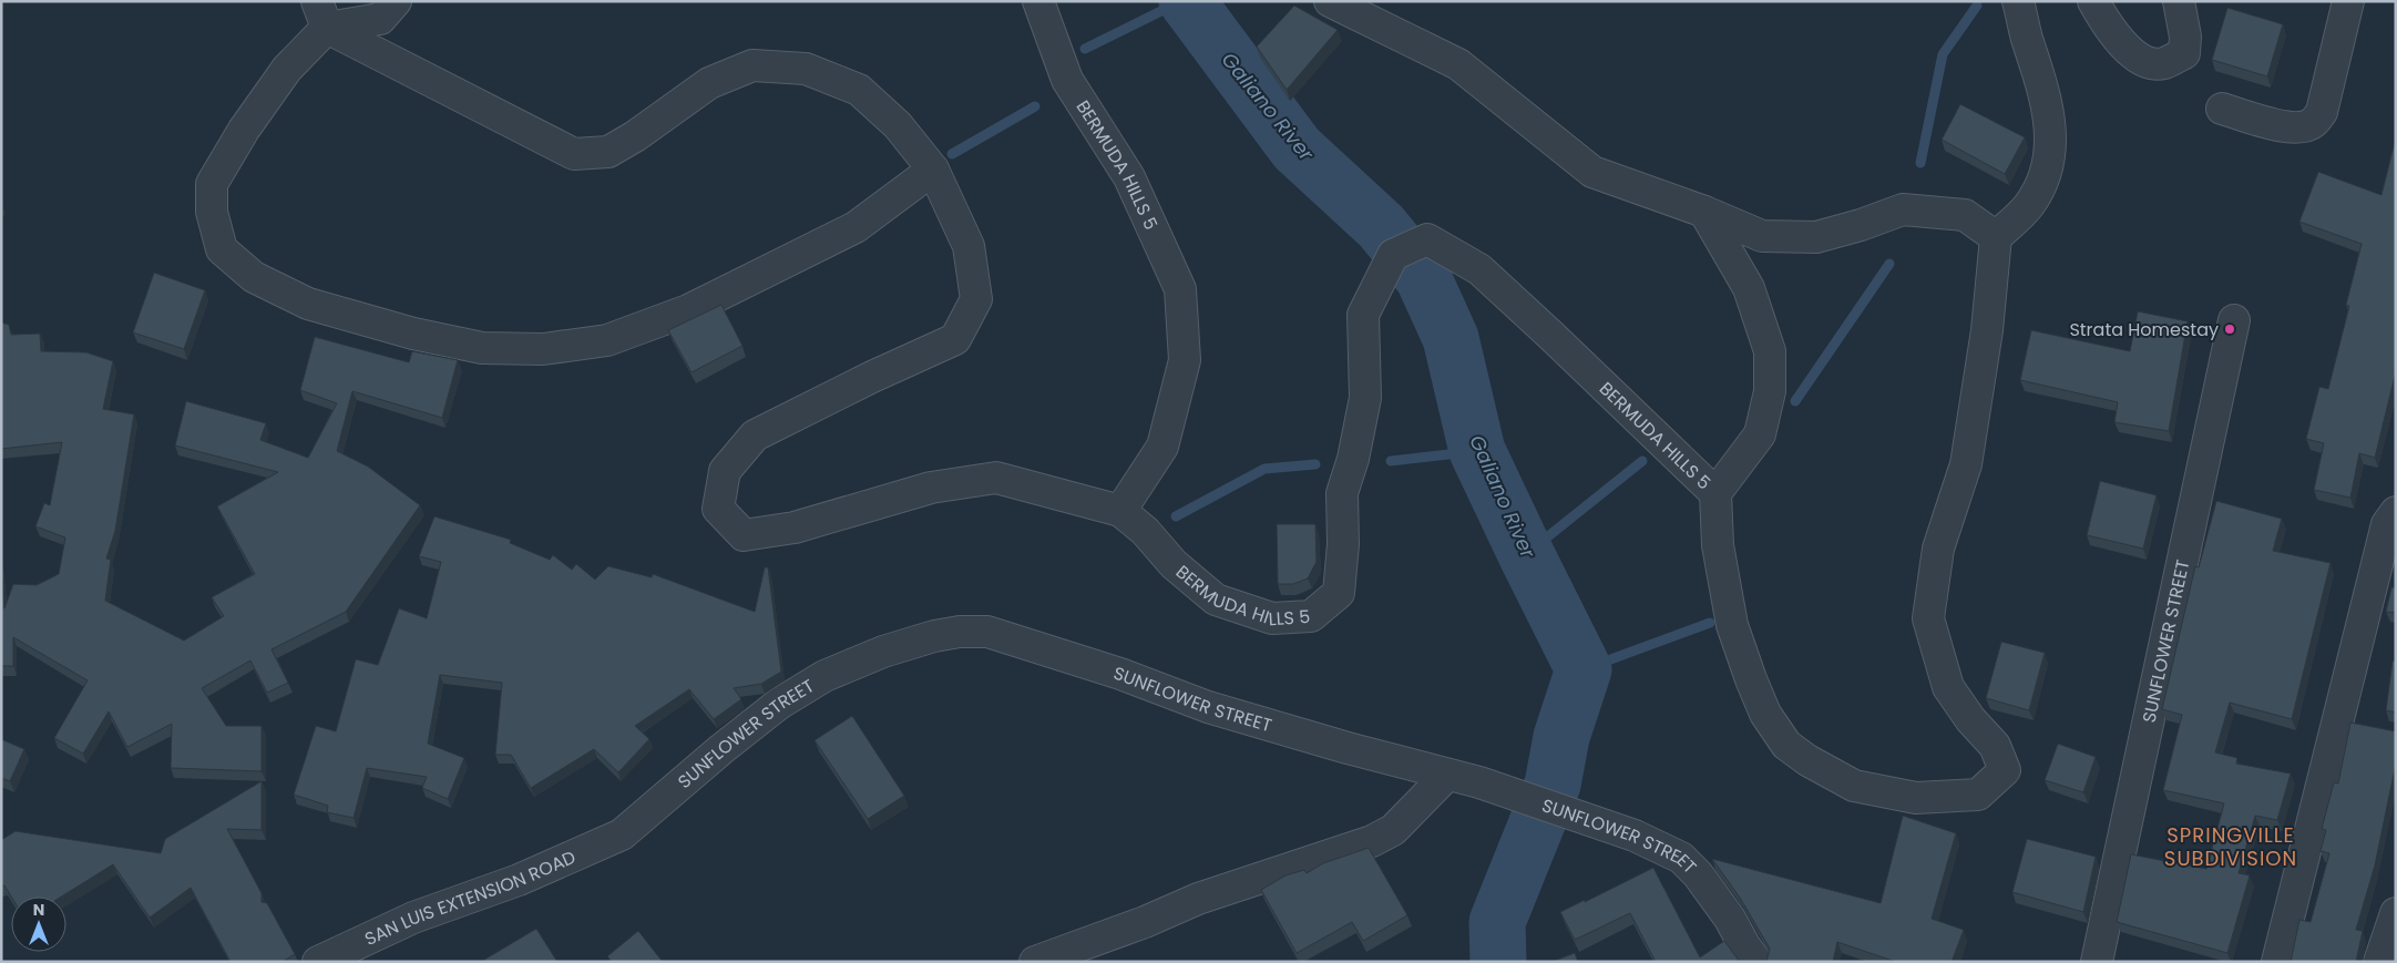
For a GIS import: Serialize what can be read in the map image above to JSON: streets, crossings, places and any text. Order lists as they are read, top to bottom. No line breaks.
{"streets":{"street":["BERMUDA HILLS 5","SUNFLOWER STREET","SAN LUIS EXTENSION ROAD"]},"crossings":[["SUNFLOWER STREET","SAN LUIS EXTENSION ROAD"]],"districts":["SPRINGVILLE SUBDIVISION"],"water":["Galiano River"],"places":["Strata Homestay"],"north":"top"}
